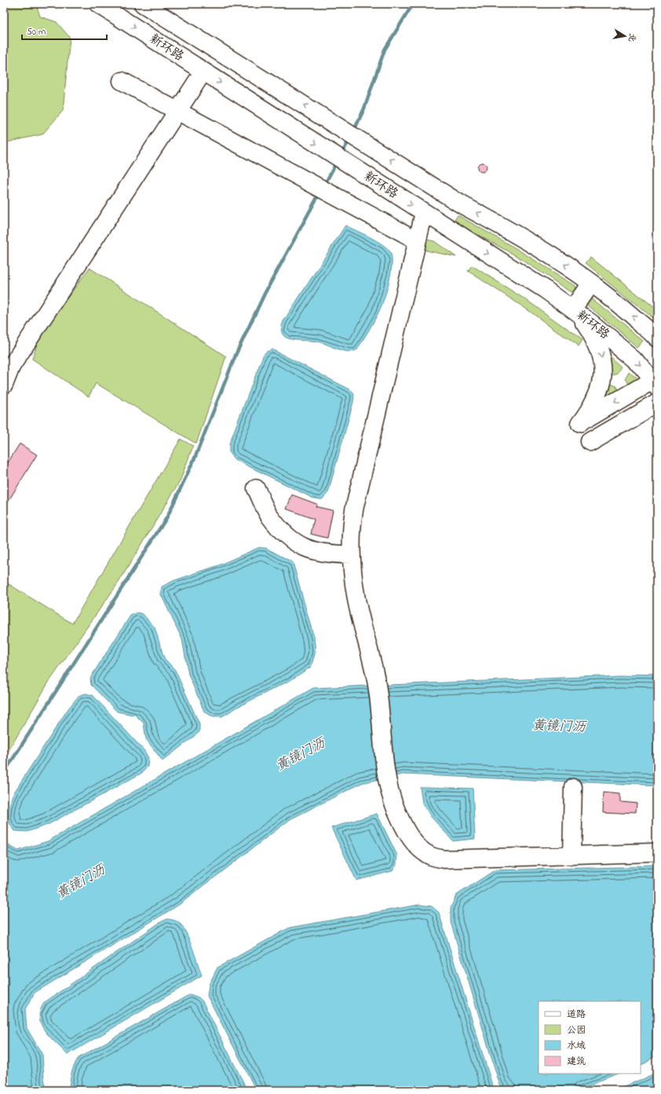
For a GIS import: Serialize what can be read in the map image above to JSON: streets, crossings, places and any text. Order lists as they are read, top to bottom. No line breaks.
{"streets":{"street":["新环路"]},"water":["黄镜门沥"],"legend":["道路","公园","水域","建筑"],"scale_bar":"50 m","north":"right"}
